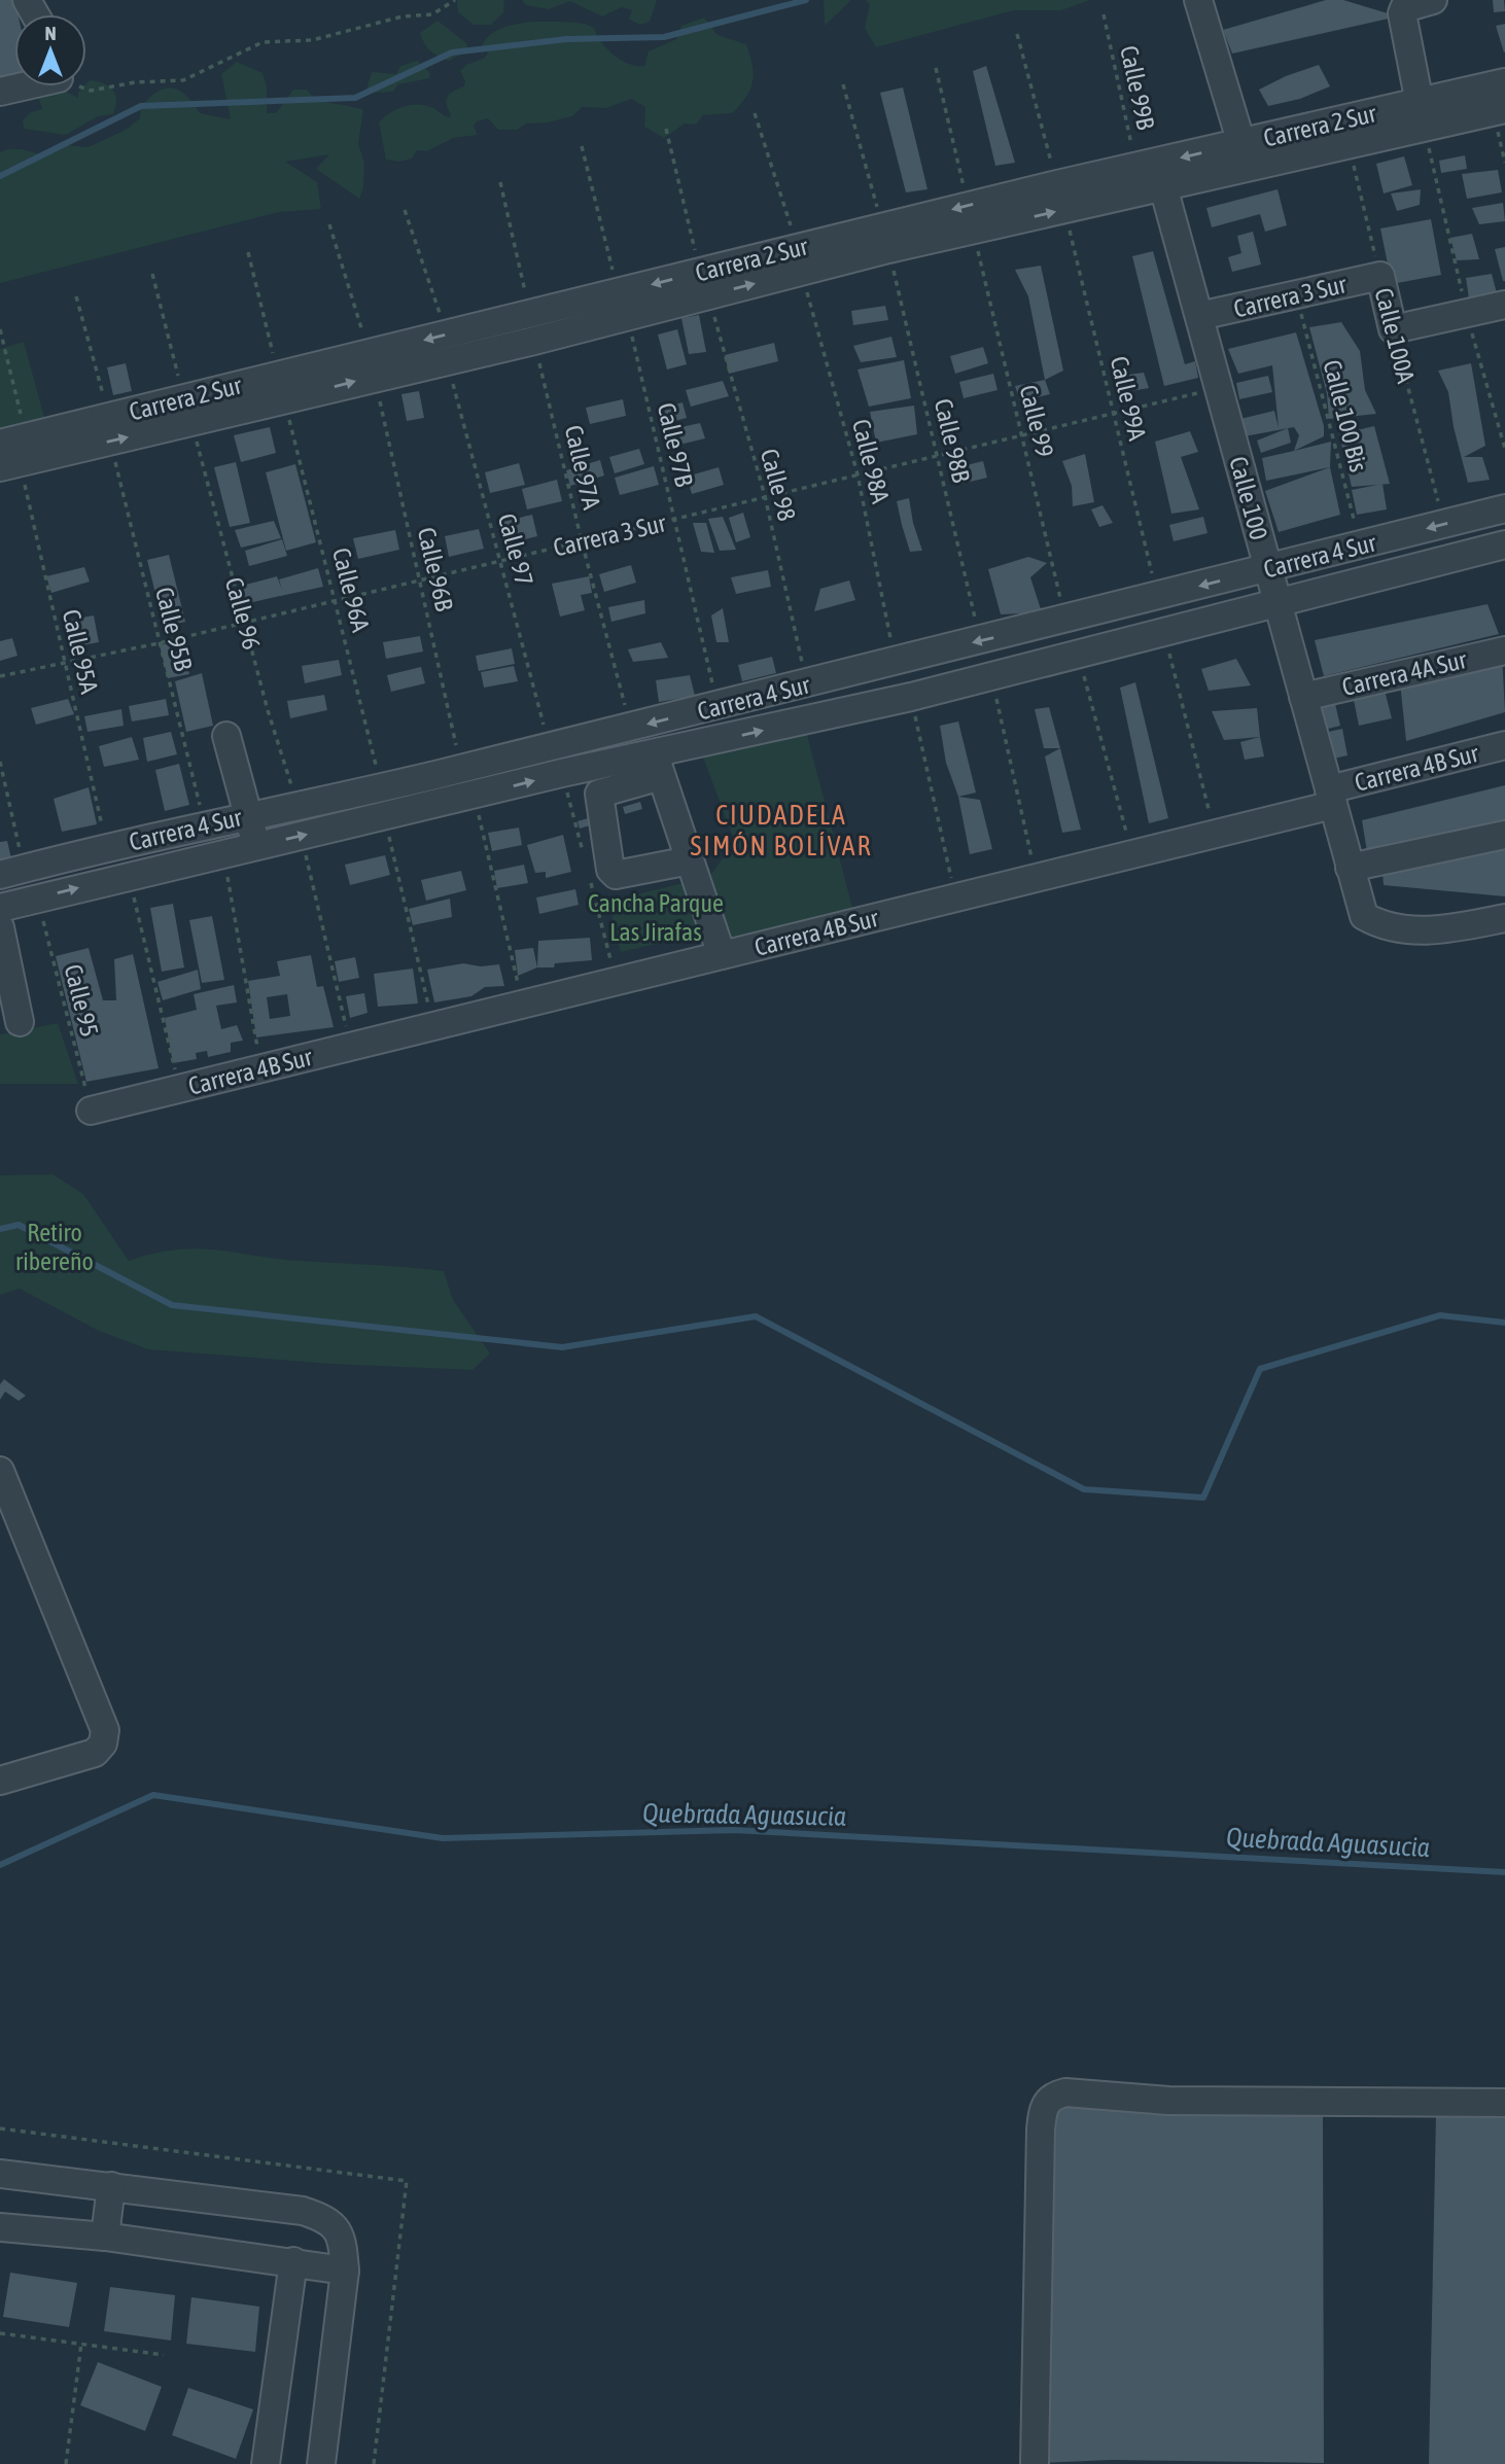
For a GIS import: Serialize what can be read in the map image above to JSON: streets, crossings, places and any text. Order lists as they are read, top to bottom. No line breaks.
{"streets":{"street":["Carrera 2 Sur","Carrera 3 Sur","Calle 100A","Calle 100","Carrera 4 Sur","Carrera 4A Sur","Carrera 4B Sur"],"path":["Calle 99B","Calle 99A","Calle 100 Bis","Calle 99","Calle 98B","Calle 97B","Calle 98A","Calle 97A","Calle 98","Calle 97","Calle 96B","Calle 96A","Calle 96","Calle 95B","Calle 95A","Calle 95"]},"crossings":[["Calle 99B","Carrera 2 Sur"],["Calle 99B","Calle 100"],["Carrera 2 Sur","Calle 100A"],["Carrera 2 Sur","Calle 99A"],["Carrera 2 Sur","Calle 99"],["Carrera 2 Sur","Calle 98B"],["Carrera 2 Sur","Calle 97B"],["Carrera 2 Sur","Calle 98A"],["Carrera 2 Sur","Calle 97A"],["Carrera 2 Sur","Calle 98"],["Carrera 2 Sur","Calle 100"],["Carrera 2 Sur","Calle 97"],["Carrera 2 Sur","Calle 96B"],["Carrera 2 Sur","Calle 96A"],["Carrera 2 Sur","Calle 96"],["Carrera 2 Sur","Calle 95B"],["Carrera 2 Sur","Calle 95A"],["Carrera 3 Sur","Calle 100A"],["Carrera 3 Sur","Calle 99A"],["Carrera 3 Sur","Calle 100 Bis"],["Carrera 3 Sur","Calle 99"],["Carrera 3 Sur","Calle 98B"],["Carrera 3 Sur","Calle 97B"],["Carrera 3 Sur","Calle 98A"],["Carrera 3 Sur","Calle 97A"],["Carrera 3 Sur","Calle 98"],["Carrera 3 Sur","Calle 100"],["Carrera 3 Sur","Calle 97"],["Carrera 3 Sur","Calle 96B"],["Carrera 3 Sur","Calle 96A"],["Carrera 3 Sur","Calle 96"],["Carrera 3 Sur","Calle 95B"],["Carrera 3 Sur","Calle 95A"],["Calle 100A","Carrera 4 Sur"],["Calle 99A","Carrera 4 Sur"],["Calle 100 Bis","Carrera 4 Sur"],["Calle 99","Carrera 4 Sur"],["Calle 98B","Carrera 4 Sur"],["Calle 97B","Carrera 4 Sur"],["Calle 98A","Carrera 4 Sur"],["Calle 97A","Carrera 4 Sur"],["Calle 98","Carrera 4 Sur"],["Calle 100","Carrera 4 Sur"],["Calle 100","Carrera 4A Sur"],["Calle 100","Carrera 4B Sur"],["Calle 97","Carrera 4 Sur"],["Carrera 4 Sur","Calle 96B"],["Carrera 4 Sur","Calle 96A"],["Carrera 4 Sur","Calle 96"],["Carrera 4 Sur","Calle 95B"],["Carrera 4 Sur","Calle 95A"],["Carrera 4 Sur","Calle 95"],["Carrera 4B Sur","Calle 95"]],"districts":["CIUDADELA SIMÓN BOLÍVAR"],"water":["Quebrada Aguasucia"],"parks":["Cancha Parque Las Jirafas","Retiro ribereño"],"north":"top"}
